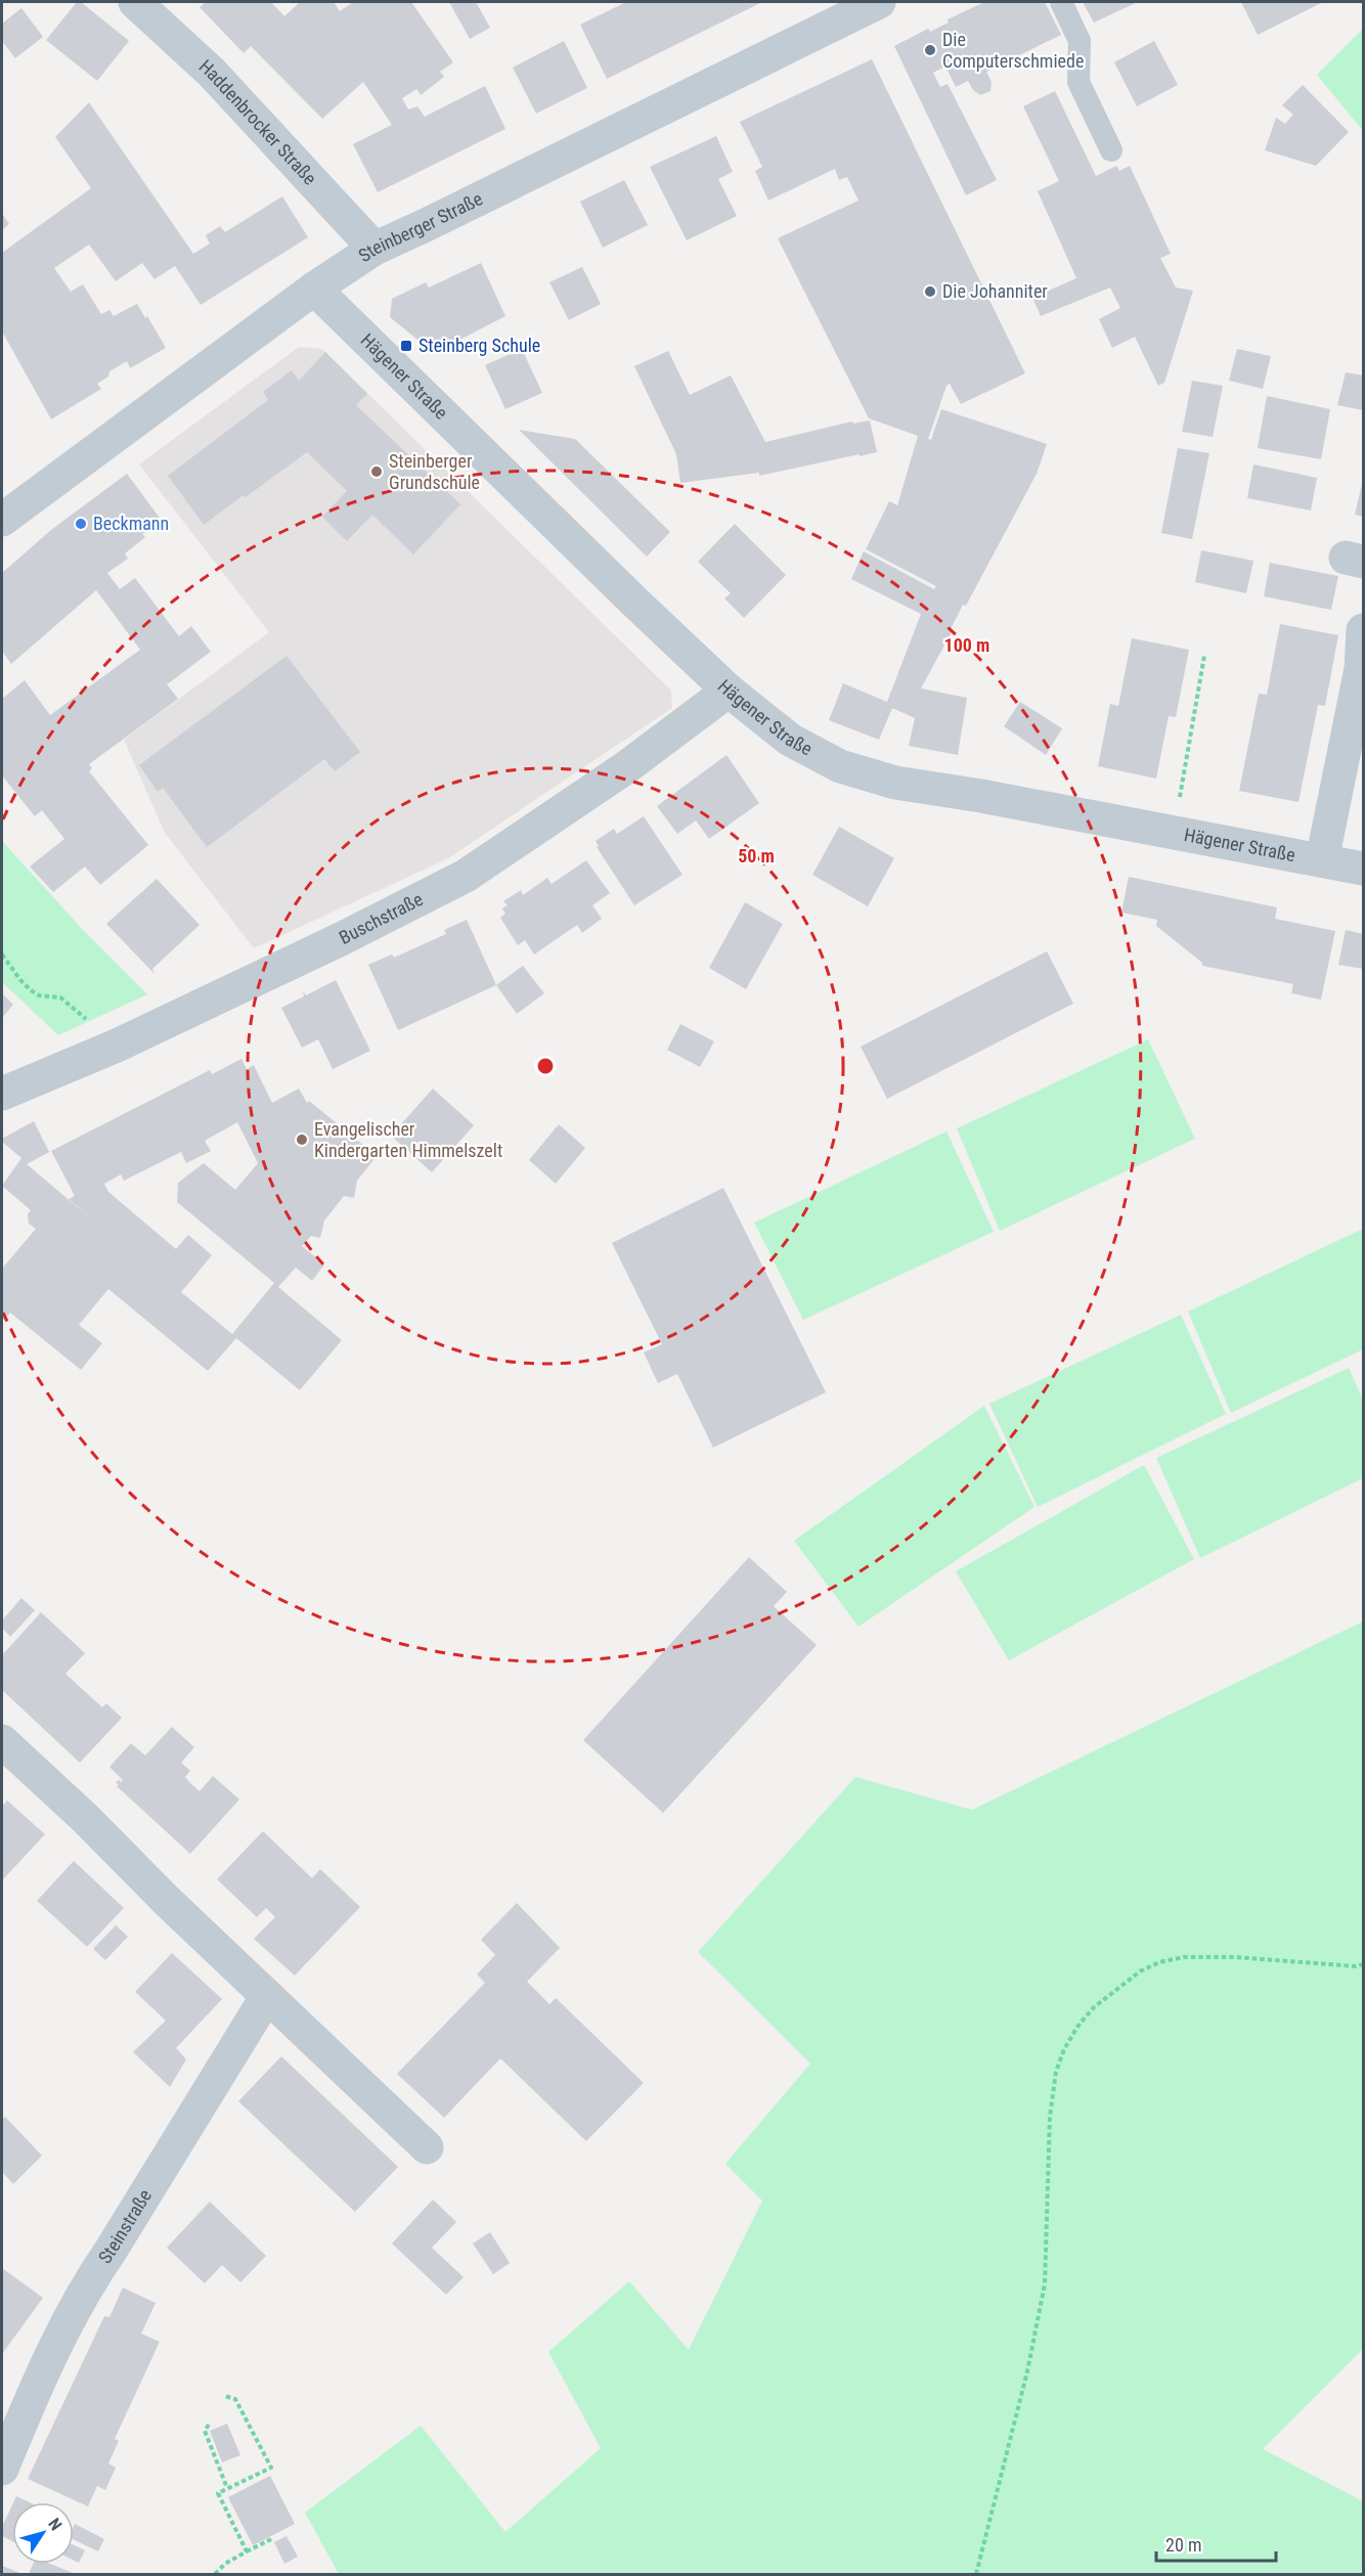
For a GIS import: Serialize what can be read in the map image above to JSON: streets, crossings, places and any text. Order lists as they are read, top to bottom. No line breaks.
{"streets":{"street":["Haddenbrocker Straße","Steinberger Straße","Hägener Straße","Buschstraße","Steinstraße"]},"crossings":[["Haddenbrocker Straße","Steinberger Straße"],["Steinberger Straße","Hägener Straße"],["Hägener Straße","Buschstraße"]],"places":{"other":["Die Computerschmiede","Die Johanniter","Steinberger Grundschule","Beckmann","Evangelischer Kindergarten Himmelszelt"],"transit":["Steinberg Schule"]},"scale_bar":"20 m","north":"top right","rings":["100 m","50 m"]}
